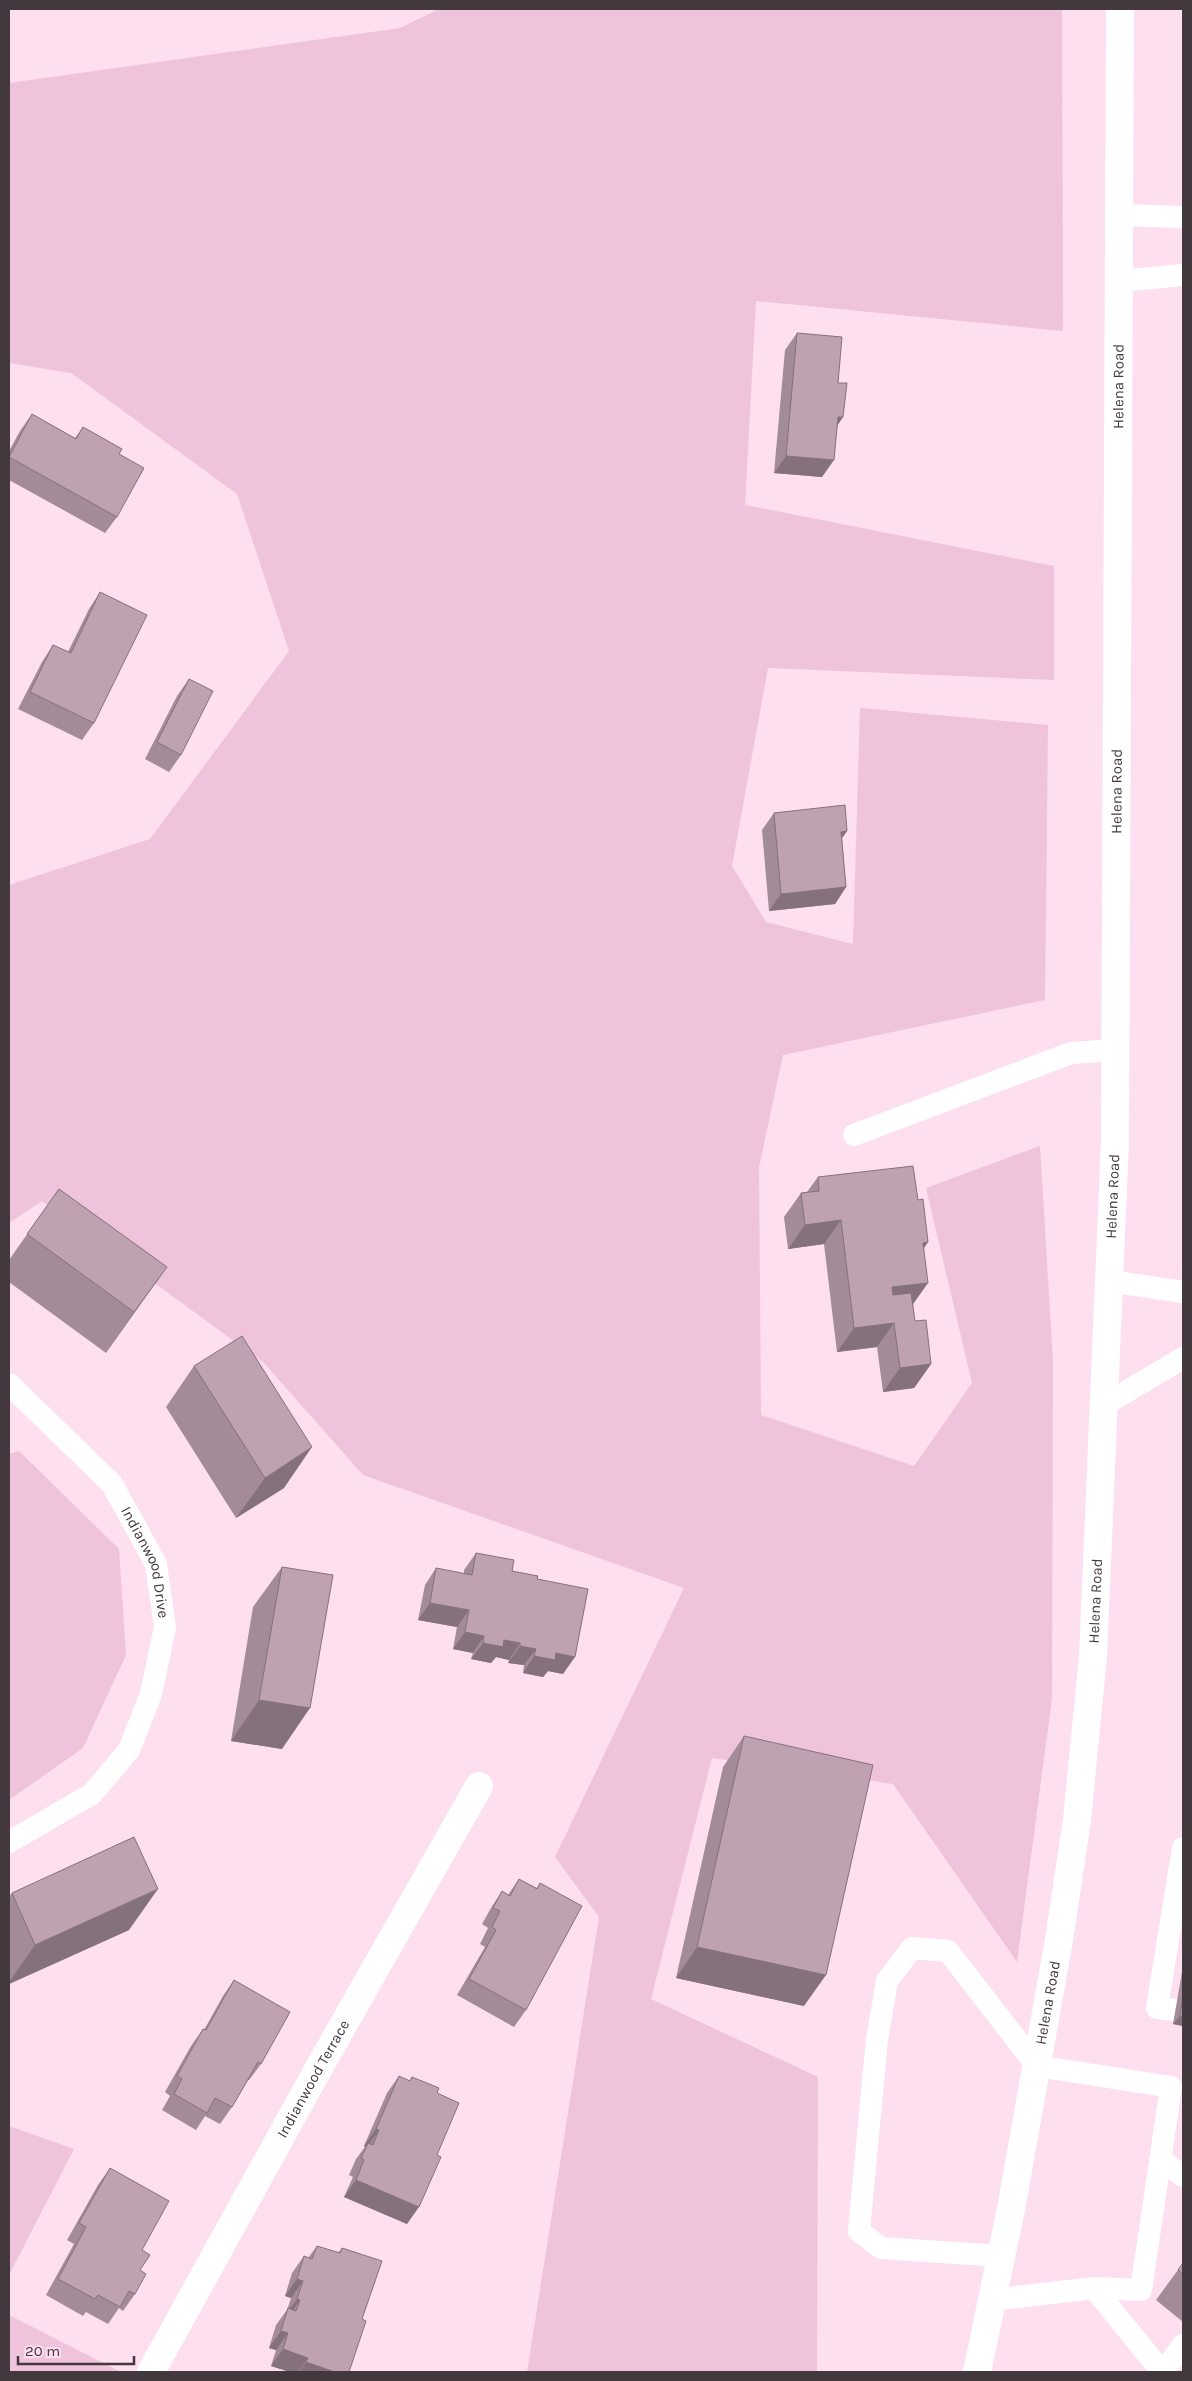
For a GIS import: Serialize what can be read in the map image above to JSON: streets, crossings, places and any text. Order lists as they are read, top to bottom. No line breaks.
{"streets":{"main road":["Helena Road","Indianwood Terrace"],"lane":["Indianwood Drive"]},"scale_bar":"20 m"}
